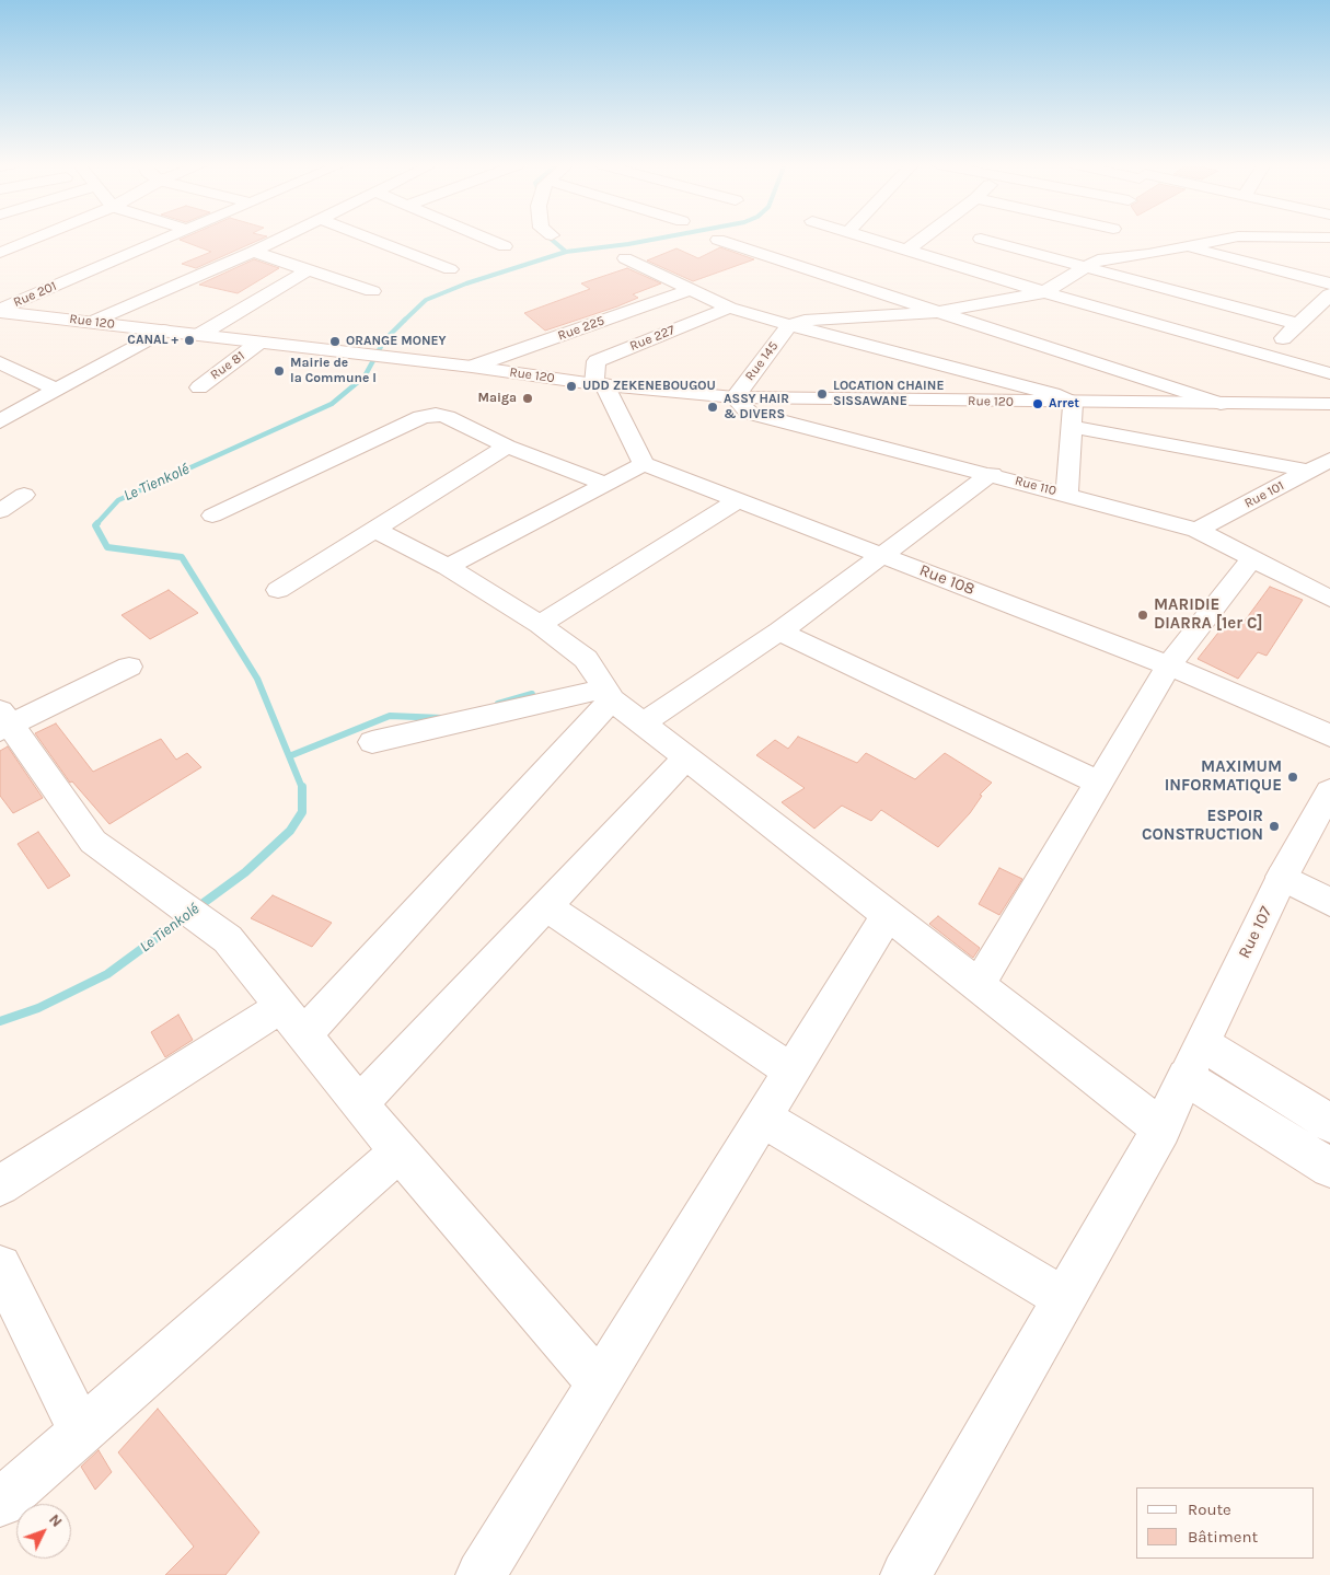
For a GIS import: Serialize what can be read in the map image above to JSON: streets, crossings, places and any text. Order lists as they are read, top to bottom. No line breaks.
{"streets":{"street":["Rue 201","Rue 120","Rue 225","Rue 227","Rue 145","Rue 81","Rue 110","Rue 101","Rue 108","Rue 107"]},"crossings":[["Rue 201","Rue 120"],["Rue 120","Rue 225"],["Rue 120","Rue 227"],["Rue 120","Rue 145"],["Rue 120","Rue 81"],["Rue 120","Rue 110"],["Rue 145","Rue 110"],["Rue 110","Rue 101"]],"water":["Le Tienkolé"],"places":["CANAL +","ORANGE MONEY","Mairie de la Commune I","UDD ZEKENEBOUGOU","LOCATION CHAINE SISSAWANE","Maiga","Arret","ASSY HAIR & DIVERS","MARIDIE DIARRA [1er C]","MAXIMUM INFORMATIQUE","ESPOIR CONSTRUCTION"],"legend":["Route","Bâtiment"],"north":"top right"}
